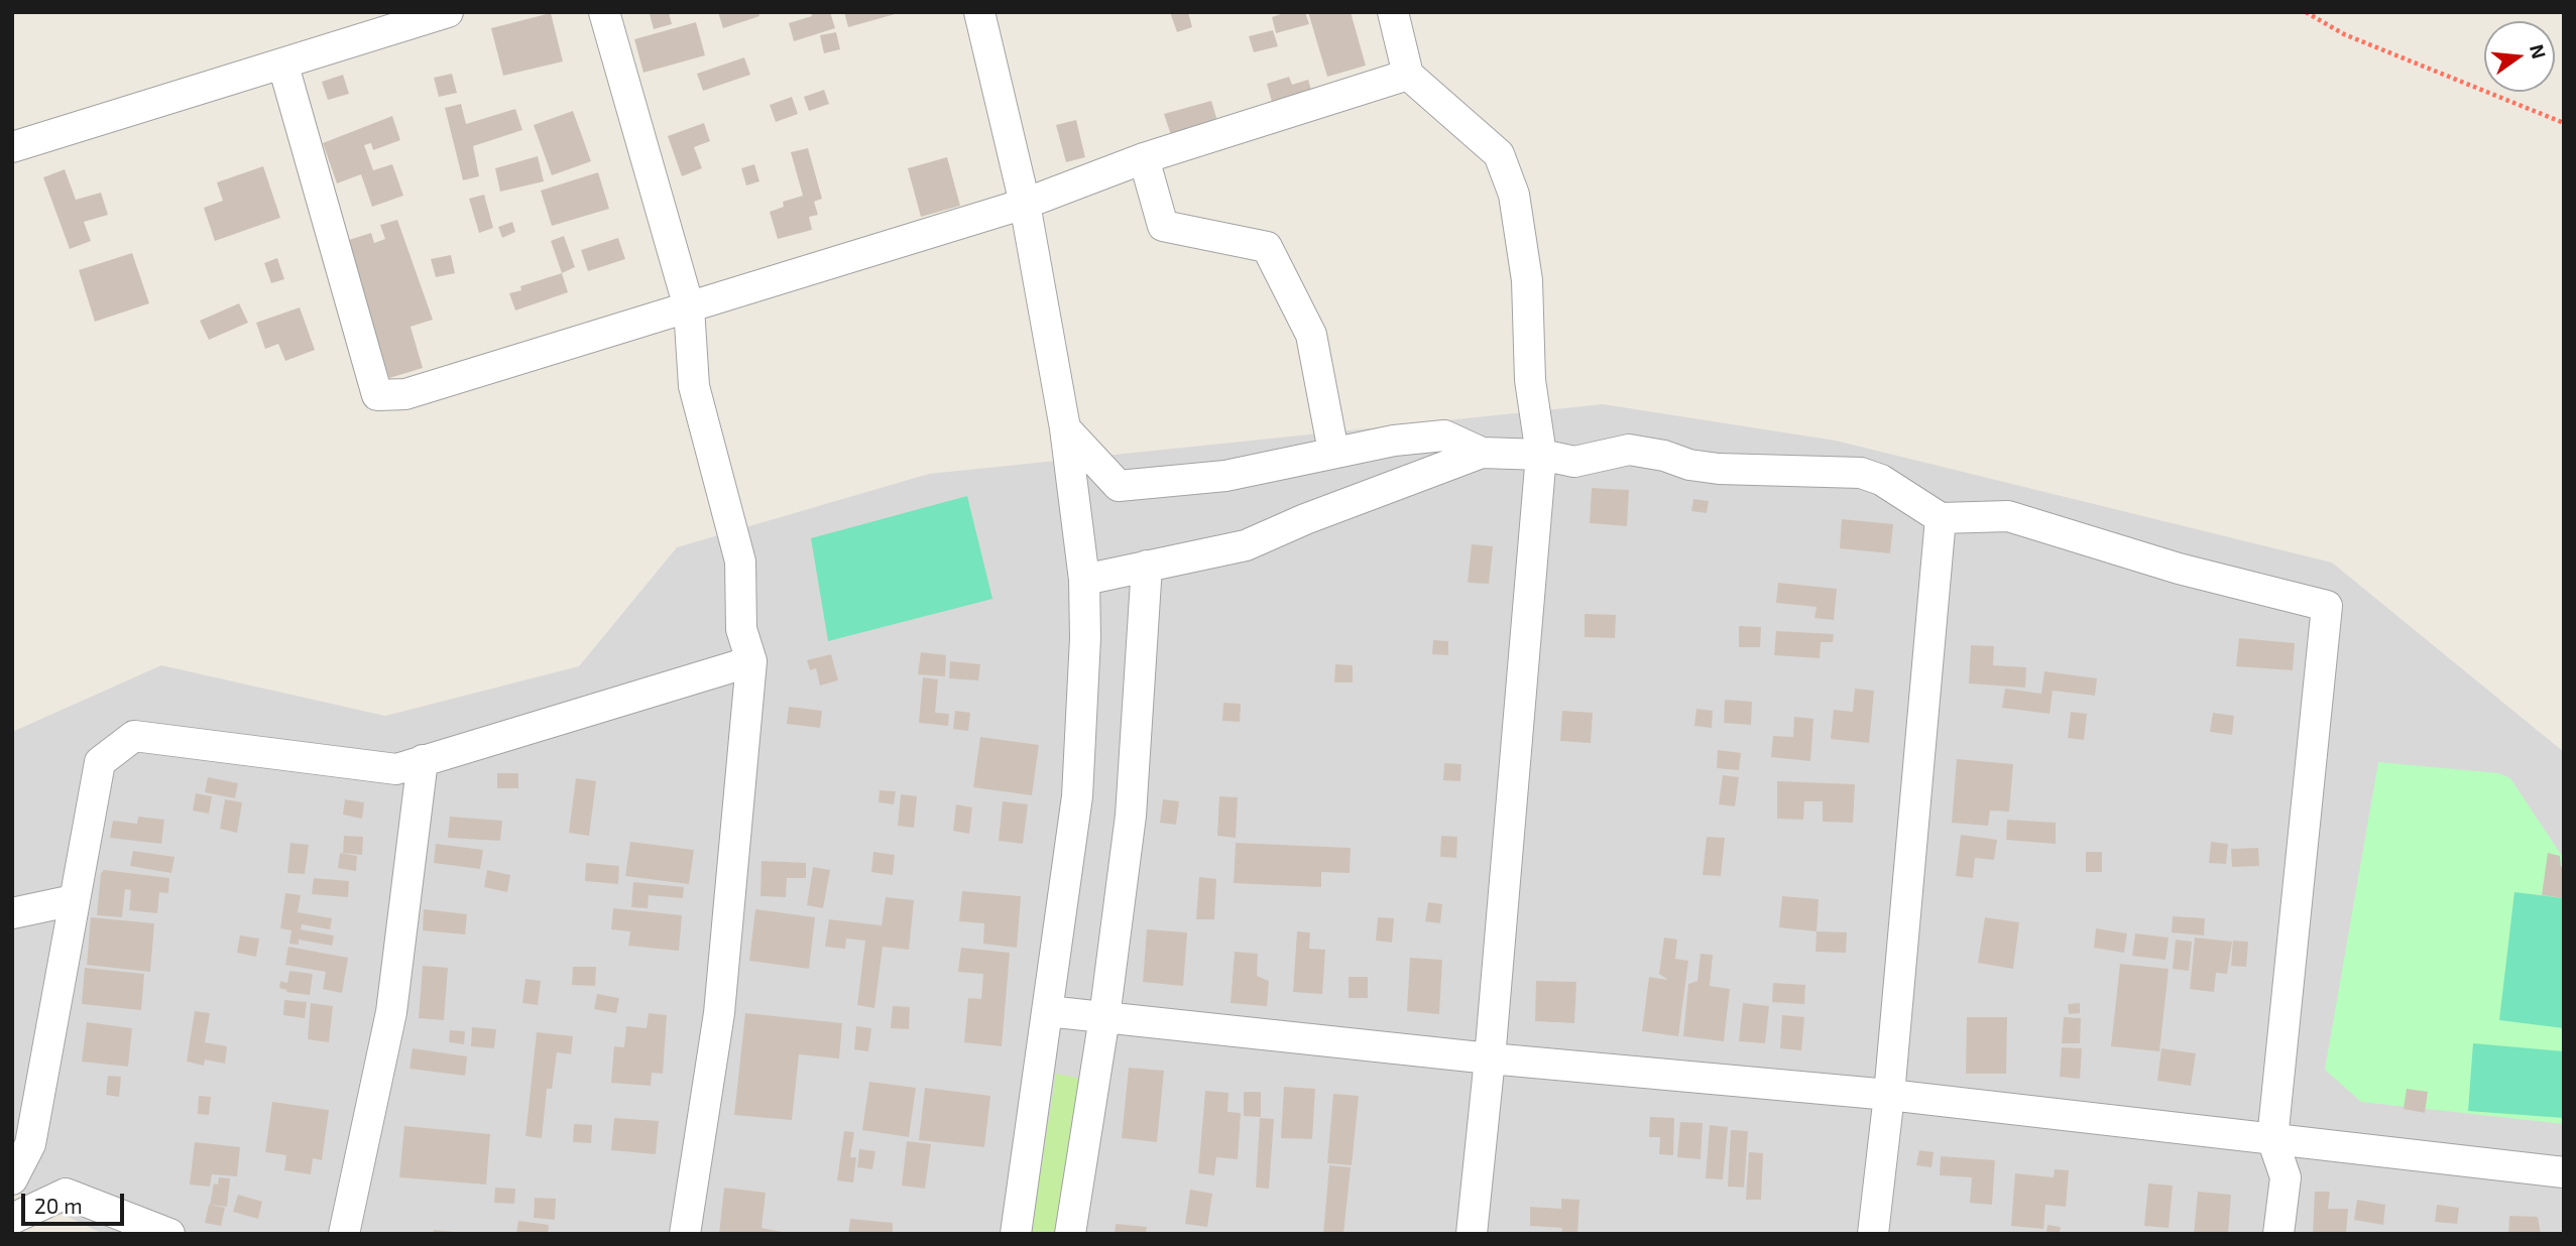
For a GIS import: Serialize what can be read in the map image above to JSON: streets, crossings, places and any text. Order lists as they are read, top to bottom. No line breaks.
{"scale_bar":"20 m","north":"right"}
